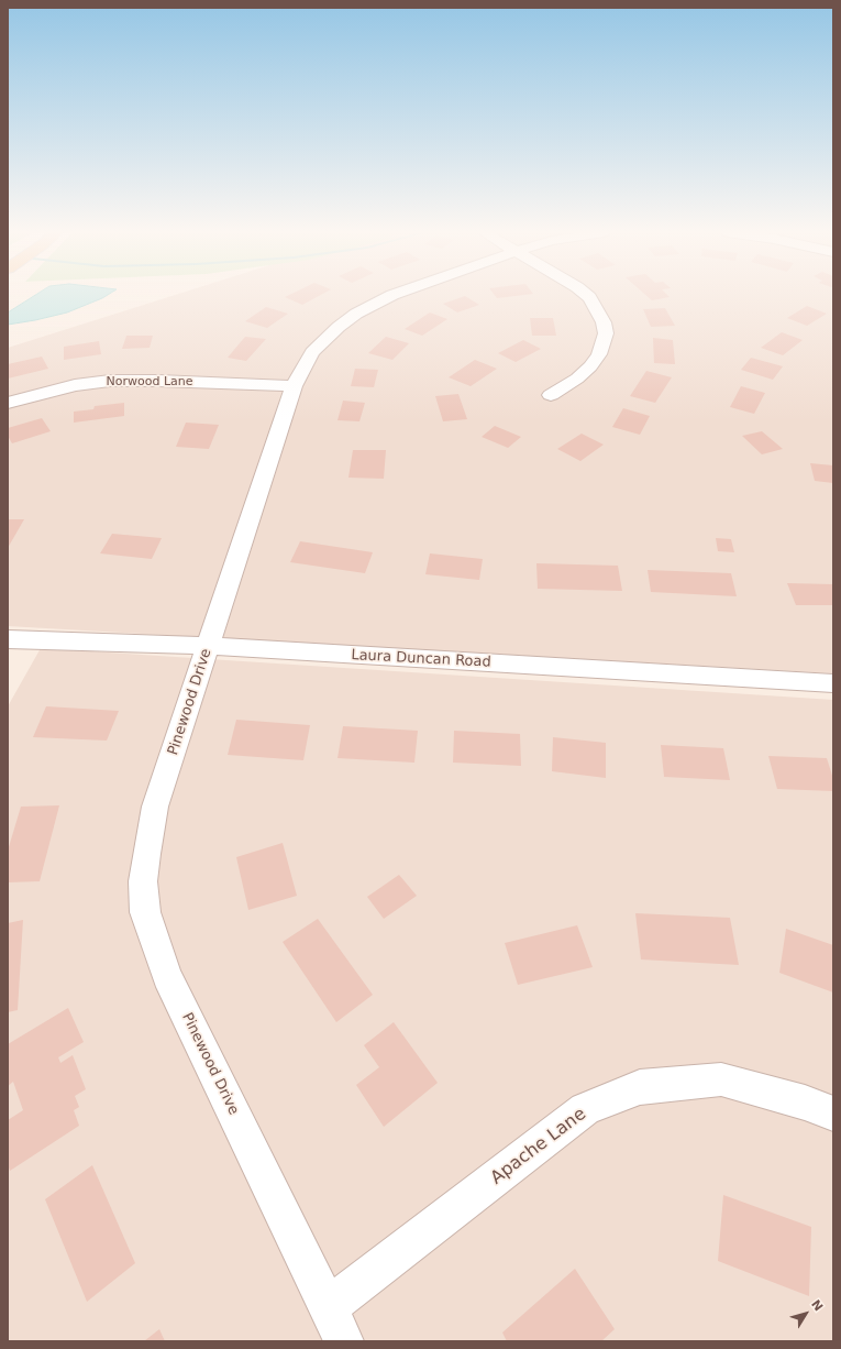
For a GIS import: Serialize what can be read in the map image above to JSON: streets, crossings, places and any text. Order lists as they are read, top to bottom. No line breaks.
{"streets":{"street":["Norwood Lane","Laura Duncan Road","Pinewood Drive","Apache Lane"]},"crossings":[["Norwood Lane","Pinewood Drive"],["Laura Duncan Road","Pinewood Drive"],["Pinewood Drive","Apache Lane"]],"north":"top right"}
